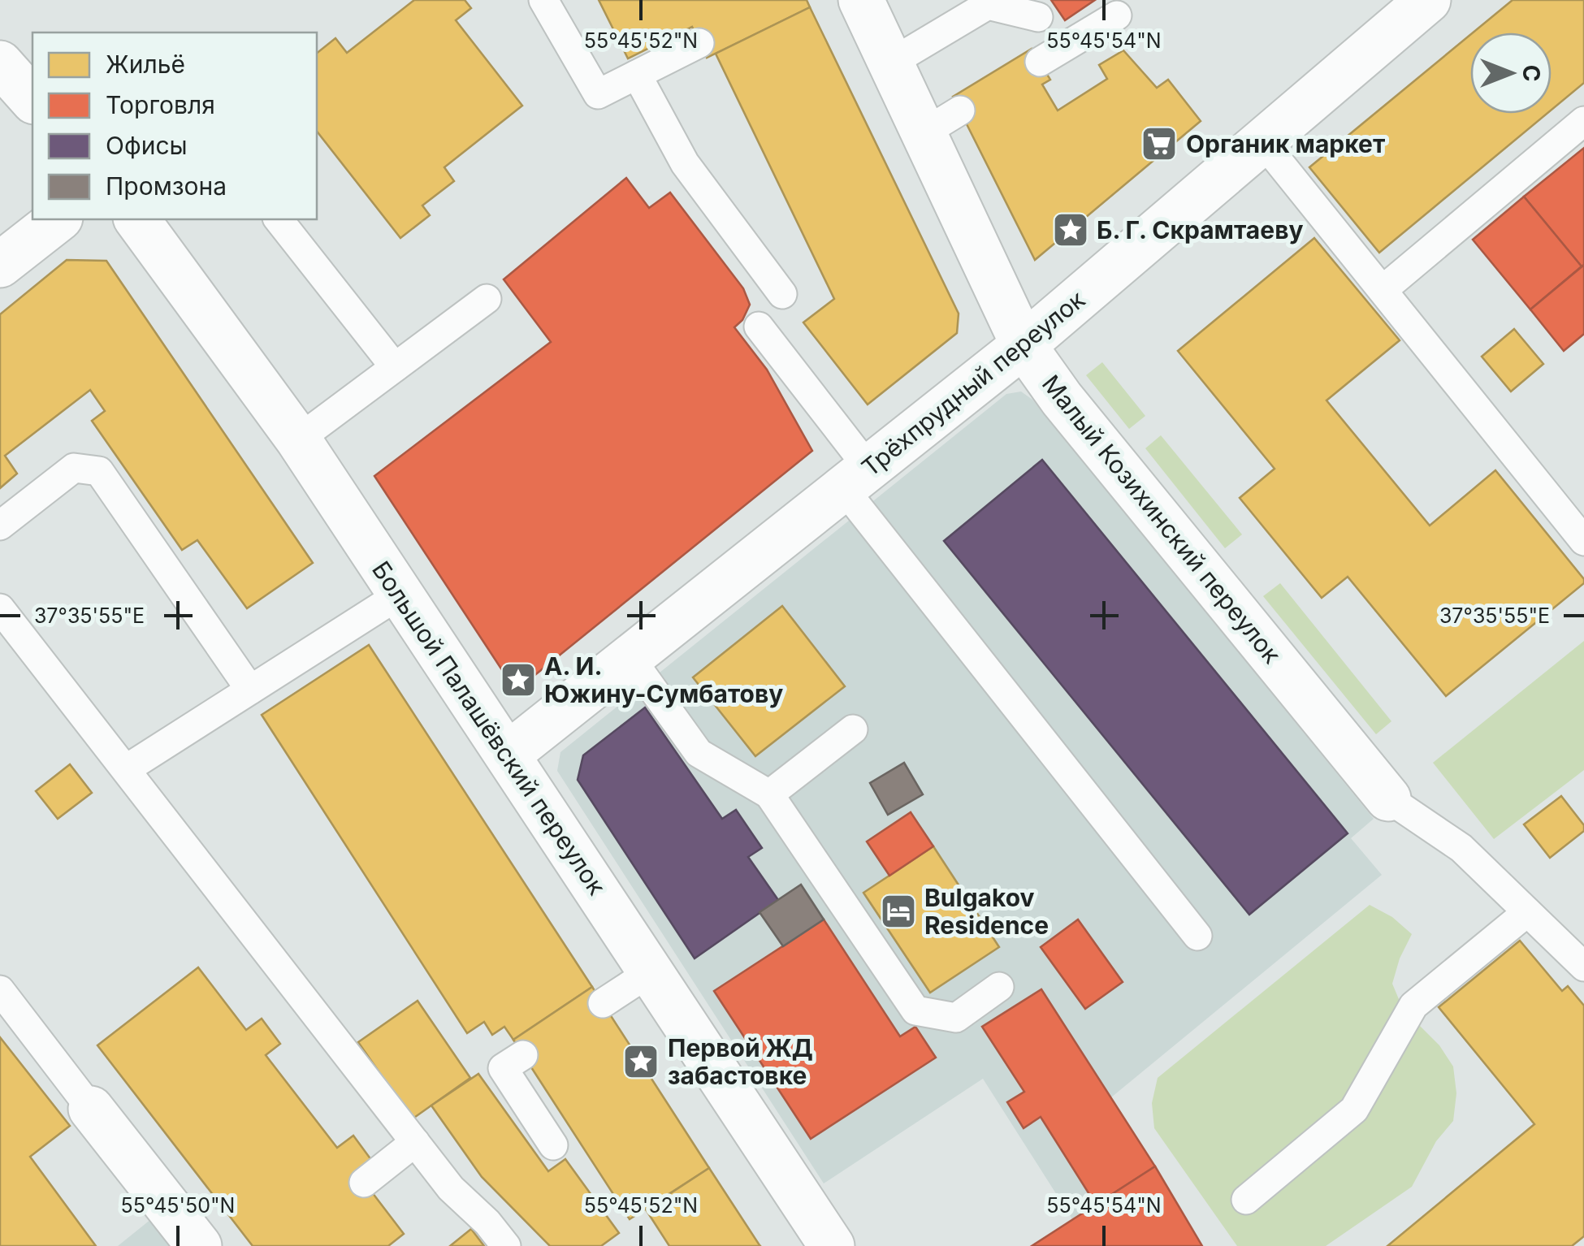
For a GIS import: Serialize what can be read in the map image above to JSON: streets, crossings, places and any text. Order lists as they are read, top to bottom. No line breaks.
{"streets":{"street":["Трёхпрудный переулок","Малый Козихинский переулок","Большой Палашёвский переулок"]},"crossings":[["Трёхпрудный переулок","Малый Козихинский переулок"],["Трёхпрудный переулок","Большой Палашёвский переулок"]],"places":{"supermarket":["Органик маркет"],"place":["Б. Г. Скрамтаеву","А. И. Южину-Сумбатову","Первой ЖД забастовке"],"hotel":["Bulgakov Residence"]},"legend":["Жильё","Торговля","Офисы","Промзона"],"north":"right","coordinates":["55°45'52\"N","55°45'54\"N","37°35'55\"E","55°45'50\"N"]}
